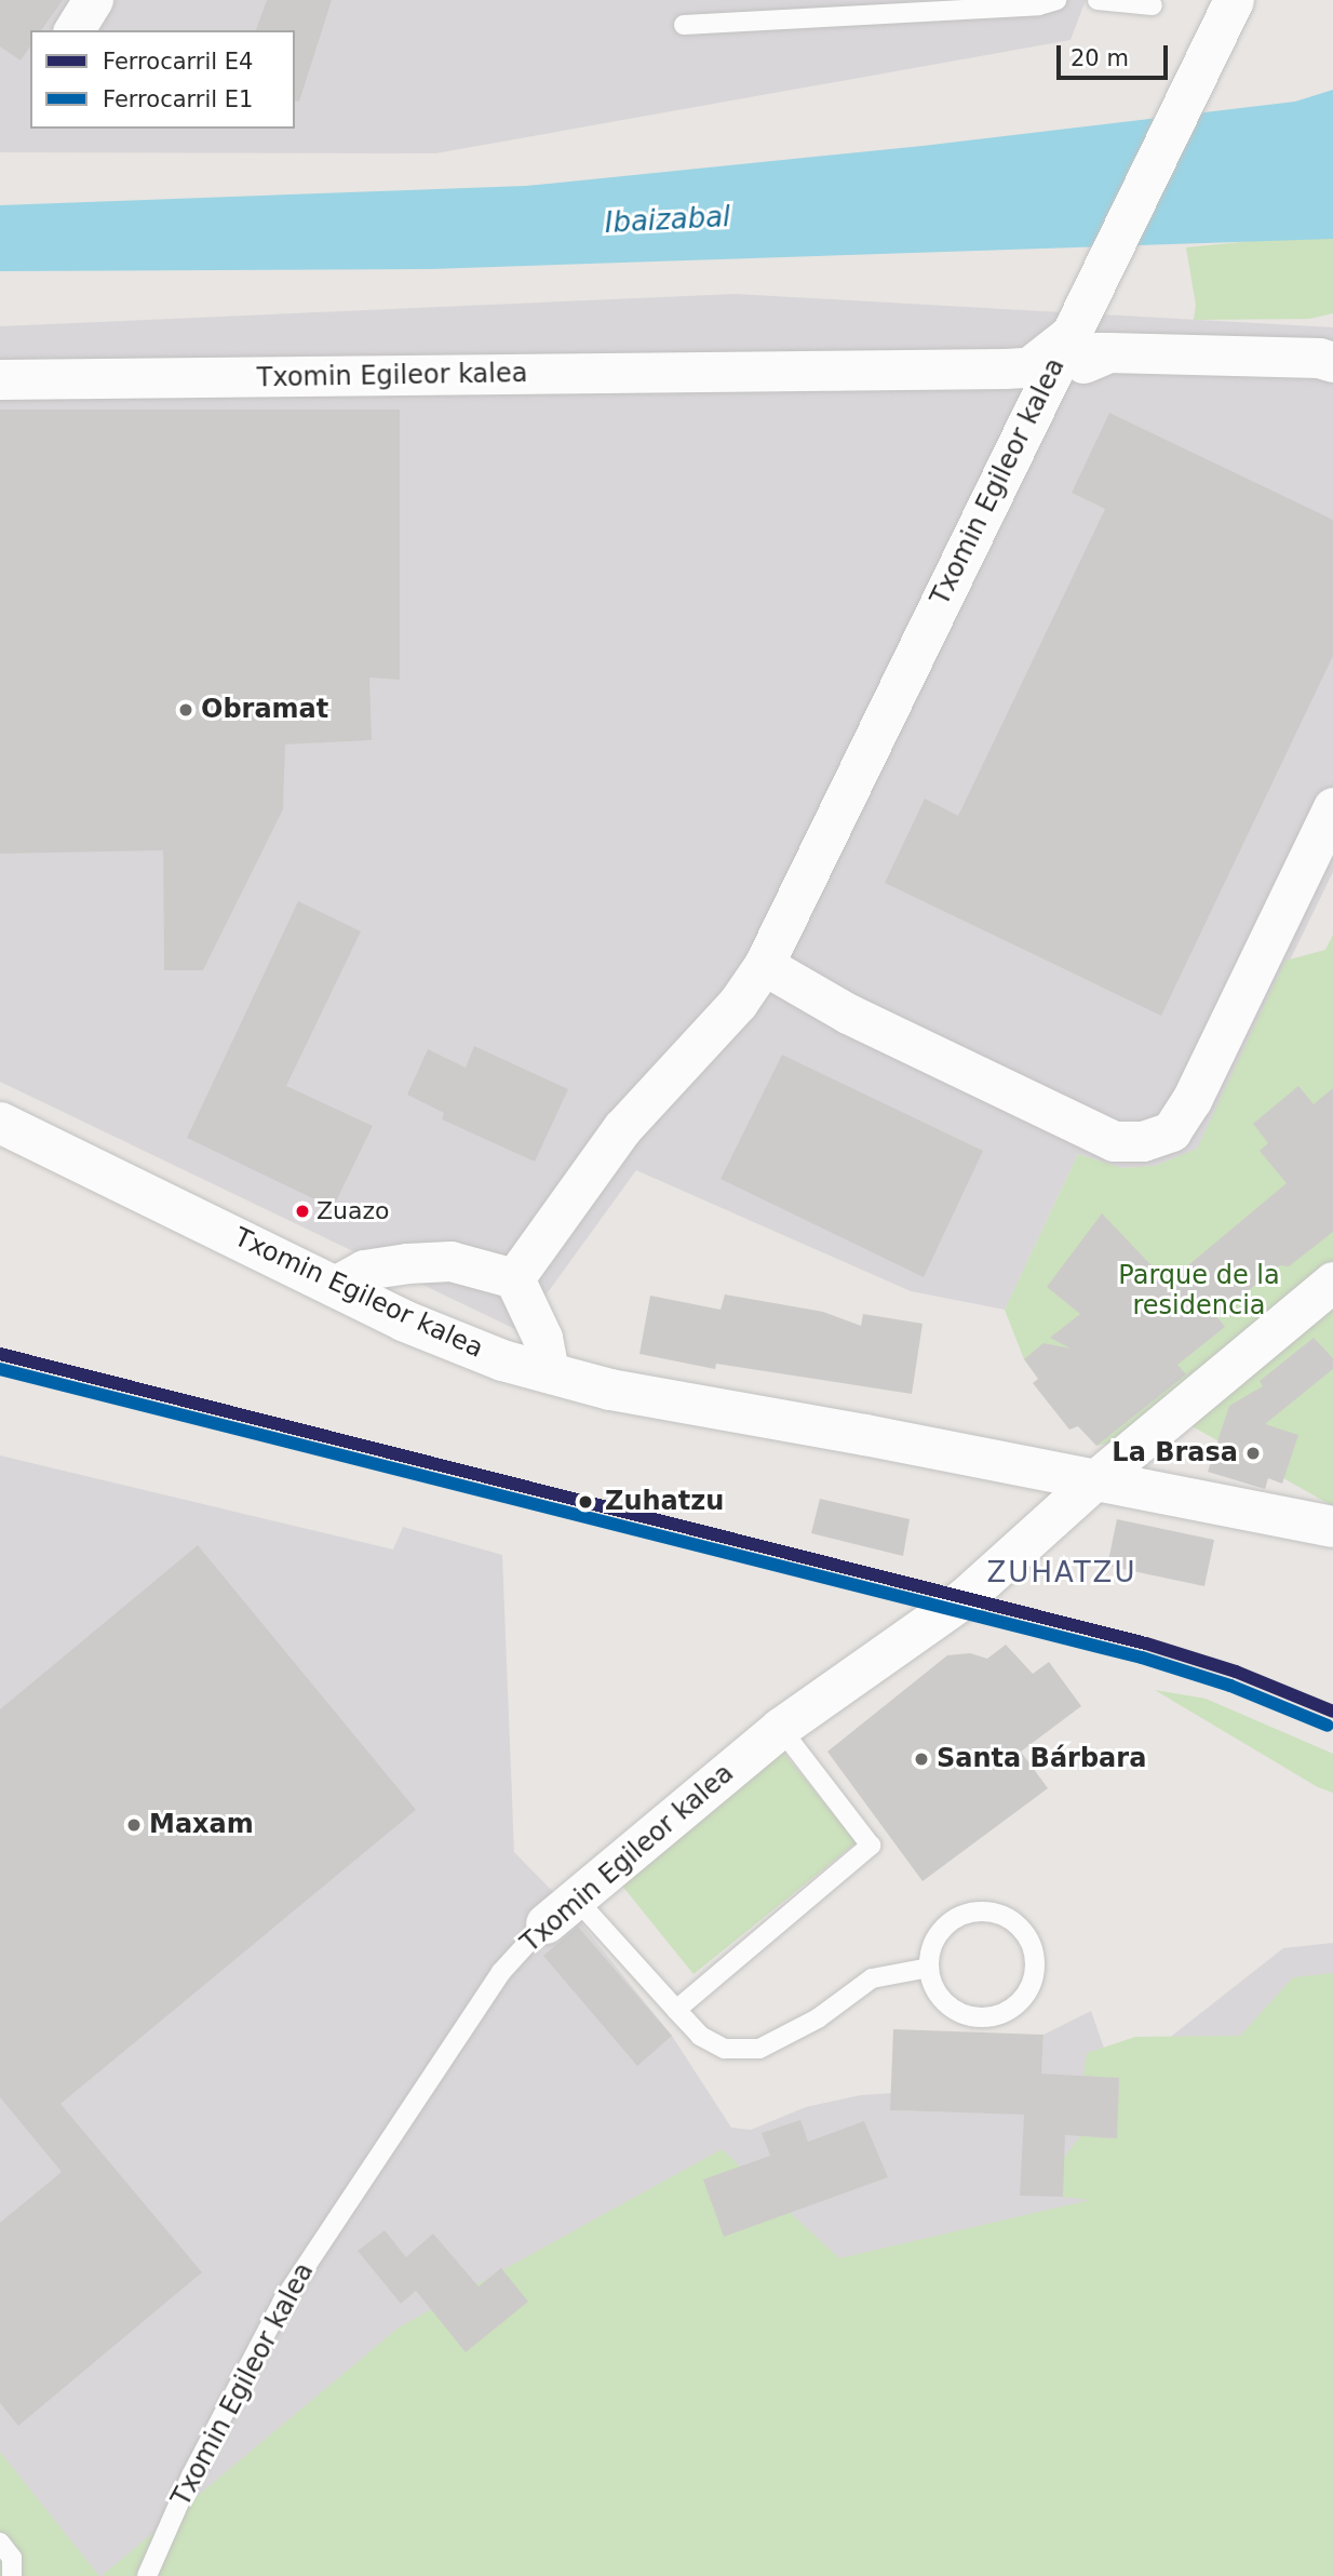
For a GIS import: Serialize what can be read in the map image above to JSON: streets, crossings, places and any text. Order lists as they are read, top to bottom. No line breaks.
{"streets":{"street":["Txomin Egileor kalea"]},"districts":["ZUHATZU"],"water":["Ibaizabal"],"parks":["Parque de la residencia"],"places":["Obramat","Zuazo","La Brasa","Zuhatzu","Santa Bárbara","Maxam"],"lines":["rail line E4","rail line E1"],"legend":["Ferrocarril E4","Ferrocarril E1"],"scale_bar":"20 m"}
